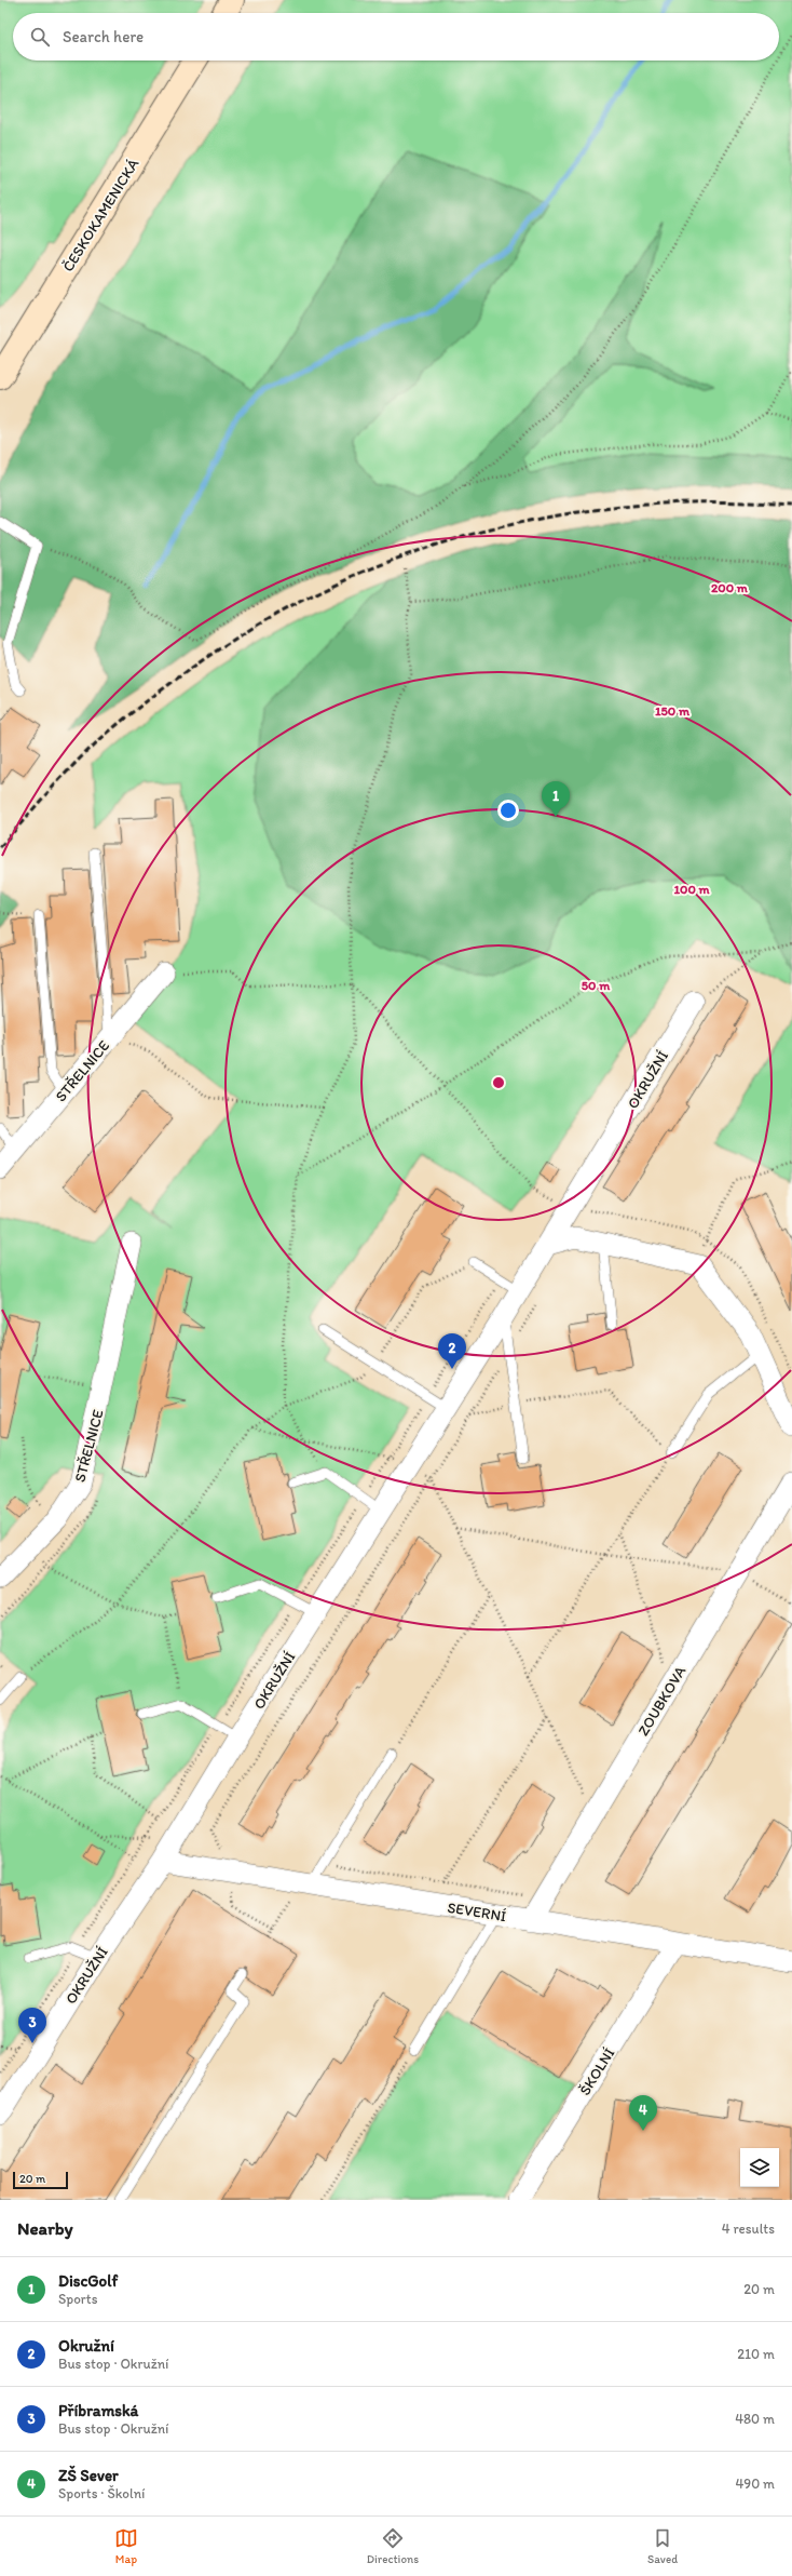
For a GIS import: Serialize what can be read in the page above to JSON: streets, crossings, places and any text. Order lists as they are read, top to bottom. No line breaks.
{"streets":{"street":["ČESKOKAMENICKÁ","STŘELNICE","OKRUŽNÍ","ZOUBKOVA","SEVERNÍ","ŠKOLNÍ"]},"crossings":[["OKRUŽNÍ","SEVERNÍ"],["ZOUBKOVA","SEVERNÍ"],["SEVERNÍ","ŠKOLNÍ"]],"scale_bar":"20 m","page":{"search":"Search here","pins":["1","2","3","4"],"scale":"20 m","heading":["Nearby","4 results"],"list":[{"mark":"1","name":"DiscGolf","note":"Sports","value":"20 m"},{"mark":"2","name":"Okružní","note":"Bus stop · Okružní","value":"210 m"},{"mark":"3","name":"Příbramská","note":"Bus stop · Okružní","value":"480 m"},{"mark":"4","name":"ZŠ Sever","note":"Sports · Školní","value":"490 m"}],"nav":["Map","Directions","Saved"]},"rings":["200 m","150 m","100 m","50 m"]}
